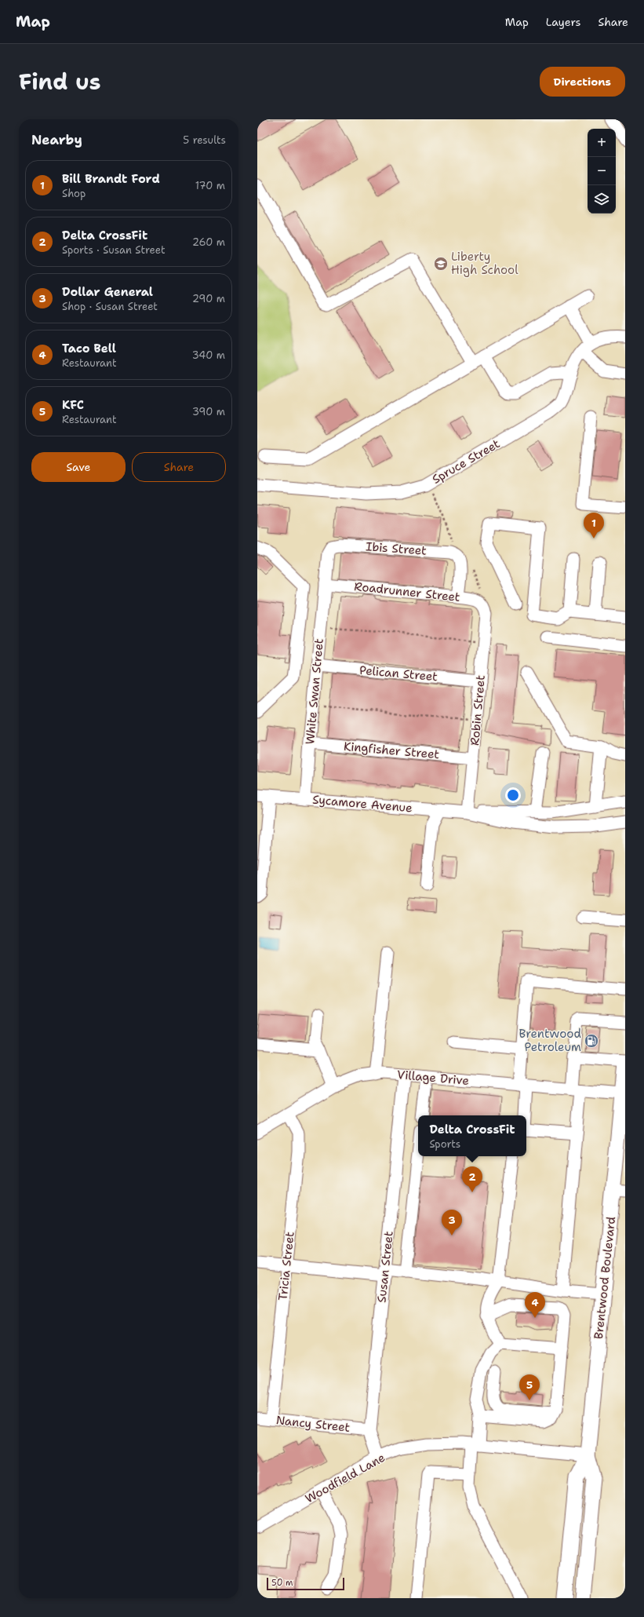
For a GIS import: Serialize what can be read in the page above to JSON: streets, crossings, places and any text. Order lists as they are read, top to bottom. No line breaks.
{"streets":{"main road":["Brentwood Boulevard"],"street":["Spruce Street","Ibis Street","Roadrunner Street","Pelican Street","White Swan Street","Robin Street","Kingfisher Street","Sycamore Avenue","Village Drive","Tricia Street","Susan Street","Nancy Street","Woodfield Lane"]},"crossings":[["Ibis Street","Roadrunner Street"],["Ibis Street","White Swan Street"],["Roadrunner Street","White Swan Street"],["Roadrunner Street","Robin Street"],["Pelican Street","White Swan Street"],["Pelican Street","Robin Street"],["White Swan Street","Kingfisher Street"],["White Swan Street","Sycamore Avenue"],["Robin Street","Kingfisher Street"],["Robin Street","Sycamore Avenue"],["Village Drive","Tricia Street"],["Village Drive","Susan Street"],["Village Drive","Brentwood Boulevard"],["Tricia Street","Nancy Street"],["Susan Street","Nancy Street"],["Susan Street","Woodfield Lane"],["Brentwood Boulevard","Woodfield Lane"]],"places":{"school or university":["Liberty High School"],"fuel station":["Brentwood Petroleum"]},"scale_bar":"50 m","page":{"header":"Map","nav":["Map","Layers","Share"],"title":"Find us","buttons":["Directions",["Save","Share"]],"heading":["Nearby","5 results"],"map_buttons":["+","−"],"list":[{"mark":"1","name":"Bill Brandt Ford","note":"Shop","value":"170 m"},{"mark":"2","name":"Delta CrossFit","note":"Sports · Susan Street","value":"260 m"},{"mark":"3","name":"Dollar General","note":"Shop · Susan Street","value":"290 m"},{"mark":"4","name":"Taco Bell","note":"Restaurant","value":"340 m"},{"mark":"5","name":"KFC","note":"Restaurant","value":"390 m"}],"pins":["1","2","3","4","5"],"popup":["Delta CrossFit","Sports"],"scale":"50 m"}}
